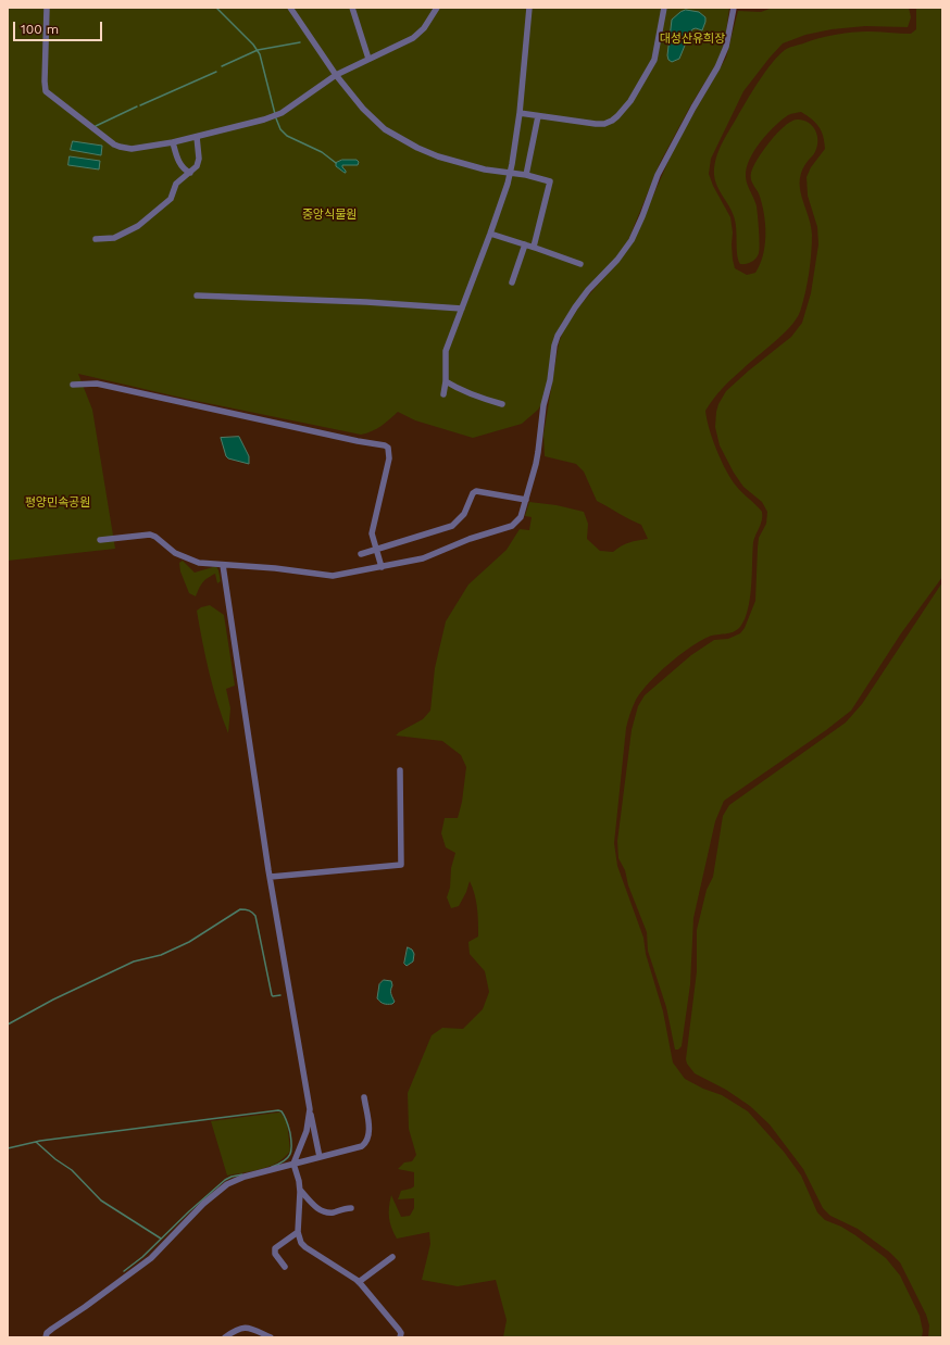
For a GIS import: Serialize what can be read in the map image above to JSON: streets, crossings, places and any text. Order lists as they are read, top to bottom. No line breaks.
{"parks":["대성산유희장","중앙식물원","평양민속공원"],"scale_bar":"100 m"}
